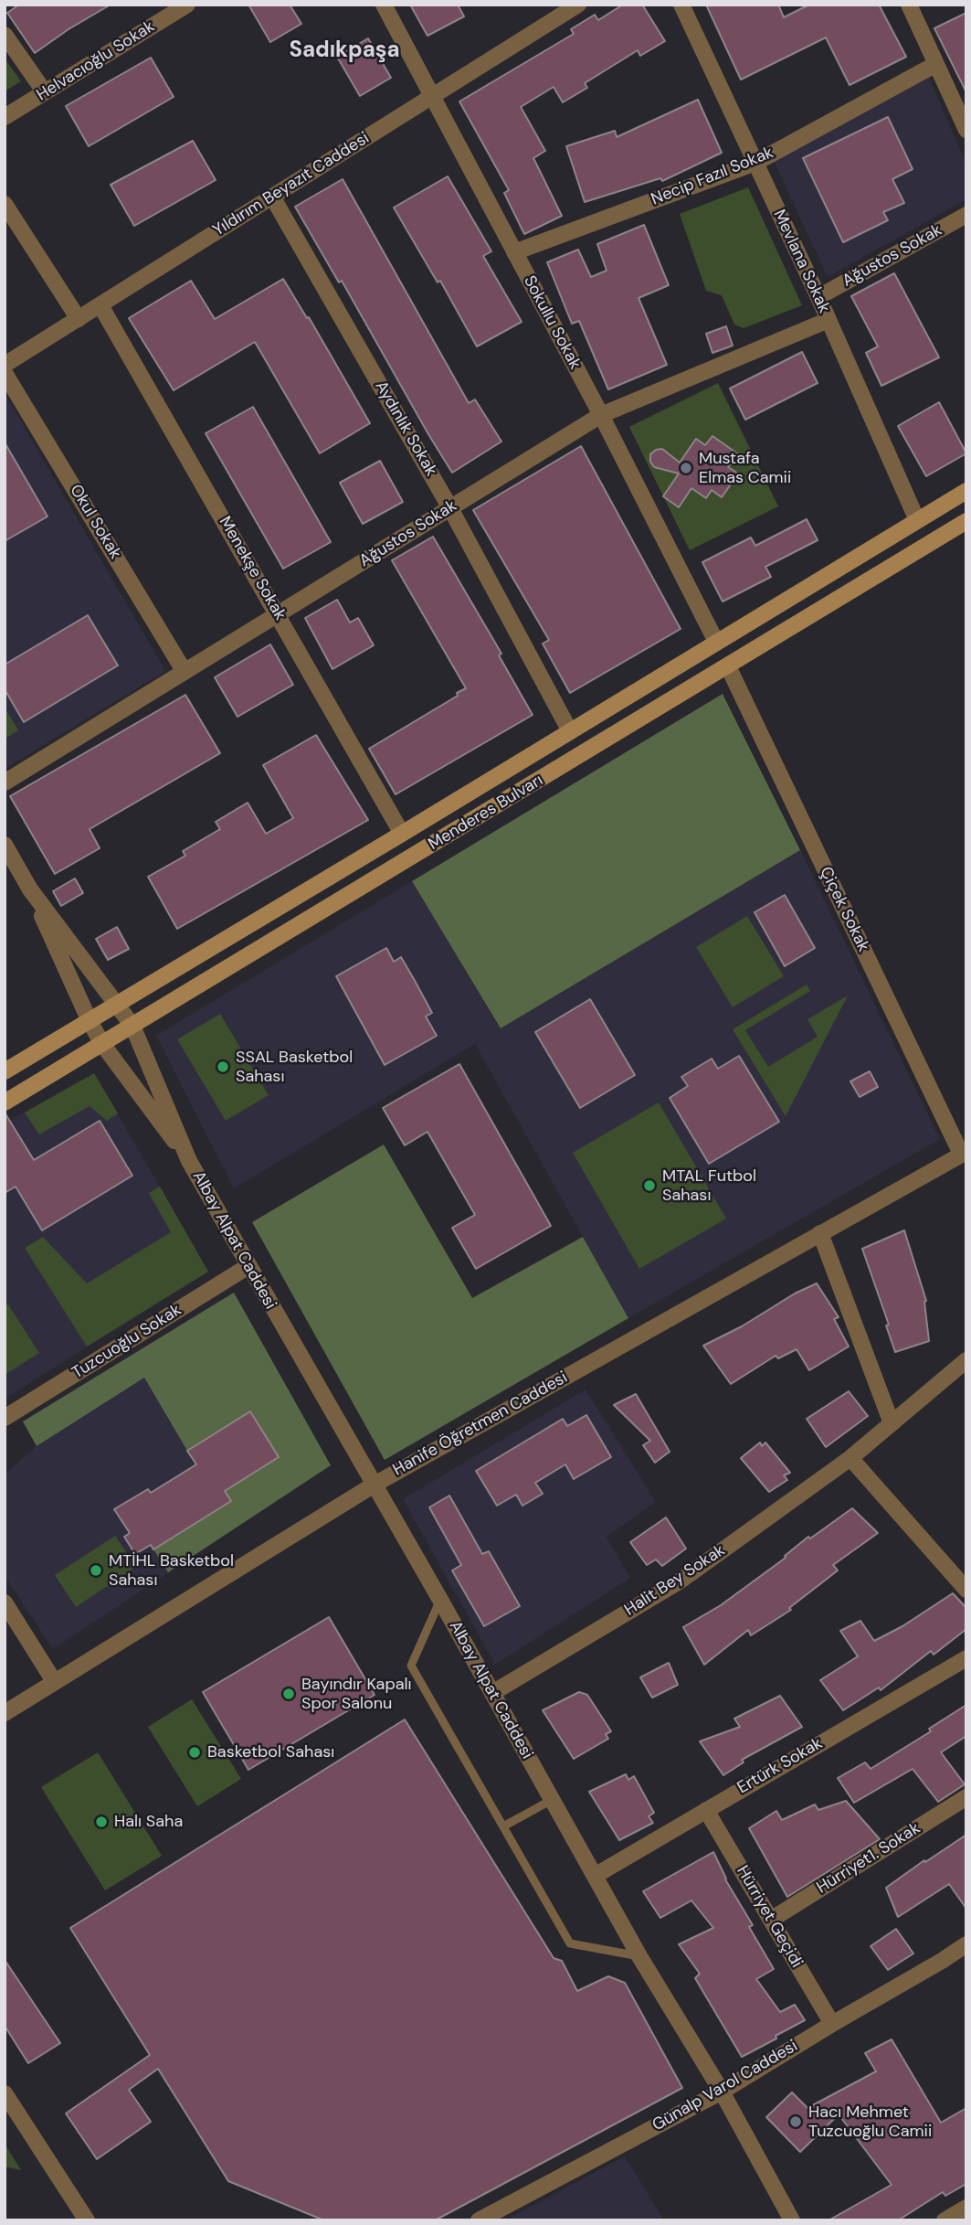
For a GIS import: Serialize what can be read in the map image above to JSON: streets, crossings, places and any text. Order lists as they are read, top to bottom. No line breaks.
{"streets":{"main road":["Menderes Bulvarı"],"street":["Helvacıoğlu Sokak","Necip Fazıl Sokak","Yıldırım Beyazıt Caddesi","Ağustos Sokak","Mevlana Sokak","Sokullu Sokak","Aydınlık Sokak","Okul Sokak","Menekşe Sokak","Çiçek Sokak","Albay Alpat Caddesi","Tuzcuoğlu Sokak","Hanife Öğretmen Caddesi","Halit Bey Sokak","Ertürk Sokak","Hürriyet1. Sokak","Hürriyet Geçidi","Günalp Varol Caddesi"]},"crossings":[["Necip Fazıl Sokak","Mevlana Sokak"],["Necip Fazıl Sokak","Sokullu Sokak"],["Yıldırım Beyazıt Caddesi","Sokullu Sokak"],["Yıldırım Beyazıt Caddesi","Aydınlık Sokak"],["Yıldırım Beyazıt Caddesi","Menekşe Sokak"],["Ağustos Sokak","Mevlana Sokak"],["Ağustos Sokak","Sokullu Sokak"],["Ağustos Sokak","Aydınlık Sokak"],["Ağustos Sokak","Okul Sokak"],["Ağustos Sokak","Menekşe Sokak"],["Mevlana Sokak","Menderes Bulvarı"],["Sokullu Sokak","Menderes Bulvarı"],["Aydınlık Sokak","Menderes Bulvarı"],["Menekşe Sokak","Menderes Bulvarı"],["Menderes Bulvarı","Çiçek Sokak"],["Menderes Bulvarı","Albay Alpat Caddesi"],["Çiçek Sokak","Hanife Öğretmen Caddesi"],["Albay Alpat Caddesi","Tuzcuoğlu Sokak"],["Albay Alpat Caddesi","Hanife Öğretmen Caddesi"],["Albay Alpat Caddesi","Halit Bey Sokak"],["Albay Alpat Caddesi","Ertürk Sokak"],["Albay Alpat Caddesi","Günalp Varol Caddesi"],["Ertürk Sokak","Hürriyet Geçidi"],["Hürriyet1. Sokak","Hürriyet Geçidi"],["Hürriyet Geçidi","Günalp Varol Caddesi"]],"districts":["Sadıkpaşa"],"places":["Mustafa Elmas Camii","SSAL Basketbol Sahası","MTAL Futbol Sahası","MTİHL Basketbol Sahası","Bayındır Kapalı Spor Salonu","Basketbol Sahası","Halı Saha","Hacı Mehmet Tuzcuoğlu Camii"]}
